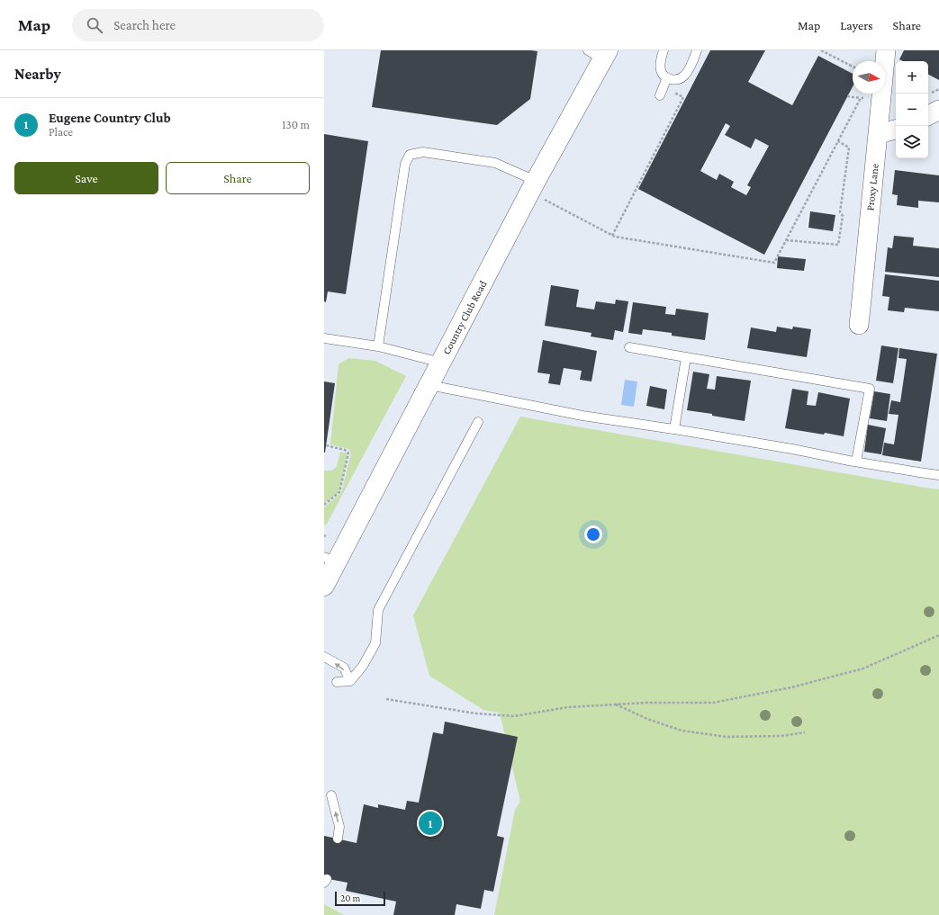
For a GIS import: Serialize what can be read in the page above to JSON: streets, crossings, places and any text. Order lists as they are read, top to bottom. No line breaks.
{"streets":{"street":["Proxy Lane","Country Club Road"]},"scale_bar":"20 m","north":"right","page":{"header":"Map","search":"Search here","nav":["Map","Layers","Share"],"heading":"Nearby","map_buttons":["+","−"],"list":[{"mark":"1","name":"Eugene Country Club","note":"Place","value":"130 m"}],"buttons":["Save","Share"],"pins":"1","scale":"20 m"}}
